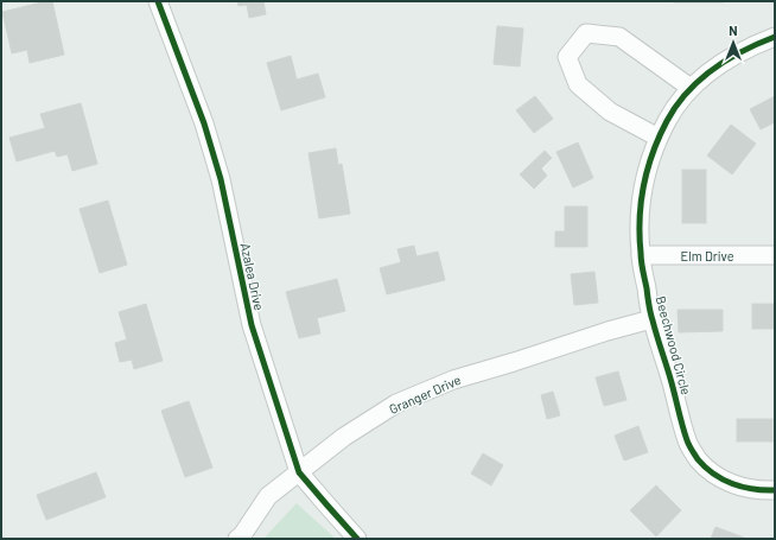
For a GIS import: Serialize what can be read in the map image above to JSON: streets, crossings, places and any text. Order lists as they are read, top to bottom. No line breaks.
{"streets":{"street":["Elm Drive","Azalea Drive","Beechwood Circle","Granger Drive"]},"crossings":[["Elm Drive","Beechwood Circle"],["Azalea Drive","Granger Drive"],["Beechwood Circle","Granger Drive"]],"north":"top"}
